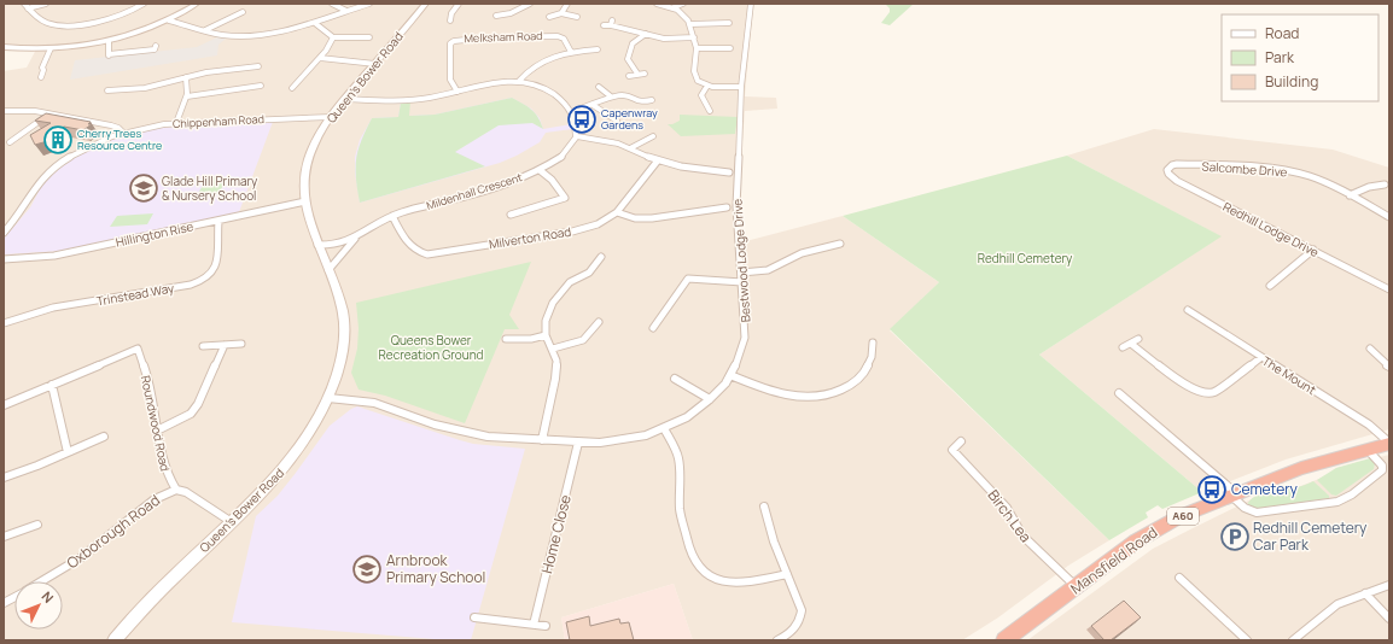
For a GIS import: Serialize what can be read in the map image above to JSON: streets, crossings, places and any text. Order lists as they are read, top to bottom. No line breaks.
{"streets":{"highway":["A60","Mansfield Road"],"street":["Melksham Road","Queen's Bower Road","Chippenham Road","Salcombe Drive","Mildenhall Crescent","Redhill Lodge Drive","Hillington Rise","Milverton Road","Bestwood Lodge Drive","Trinstead Way","The Mount","Roundwood Road","Birch Lea","Oxborough Road","Home Close"]},"crossings":[["Queen's Bower Road","Chippenham Road"],["Queen's Bower Road","Mildenhall Crescent"],["Queen's Bower Road","Hillington Rise"],["Queen's Bower Road","Bestwood Lodge Drive"],["Salcombe Drive","Redhill Lodge Drive"],["Mildenhall Crescent","Milverton Road"],["Hillington Rise","Trinstead Way"],["Bestwood Lodge Drive","Home Close"],["The Mount","Mansfield Road"],["Roundwood Road","Oxborough Road"],["Birch Lea","Mansfield Road"]],"parks":["Redhill Cemetery","Queens Bower Recreation Ground"],"places":{"bus stop":["Capenwray Gardens","Cemetery"],"building":["Cherry Trees Resource Centre"],"school or university":["Glade Hill Primary & Nursery School","Arnbrook Primary School"],"parking":["Redhill Cemetery Car Park"]},"legend":["Road","Park","Building"],"north":"top right"}
